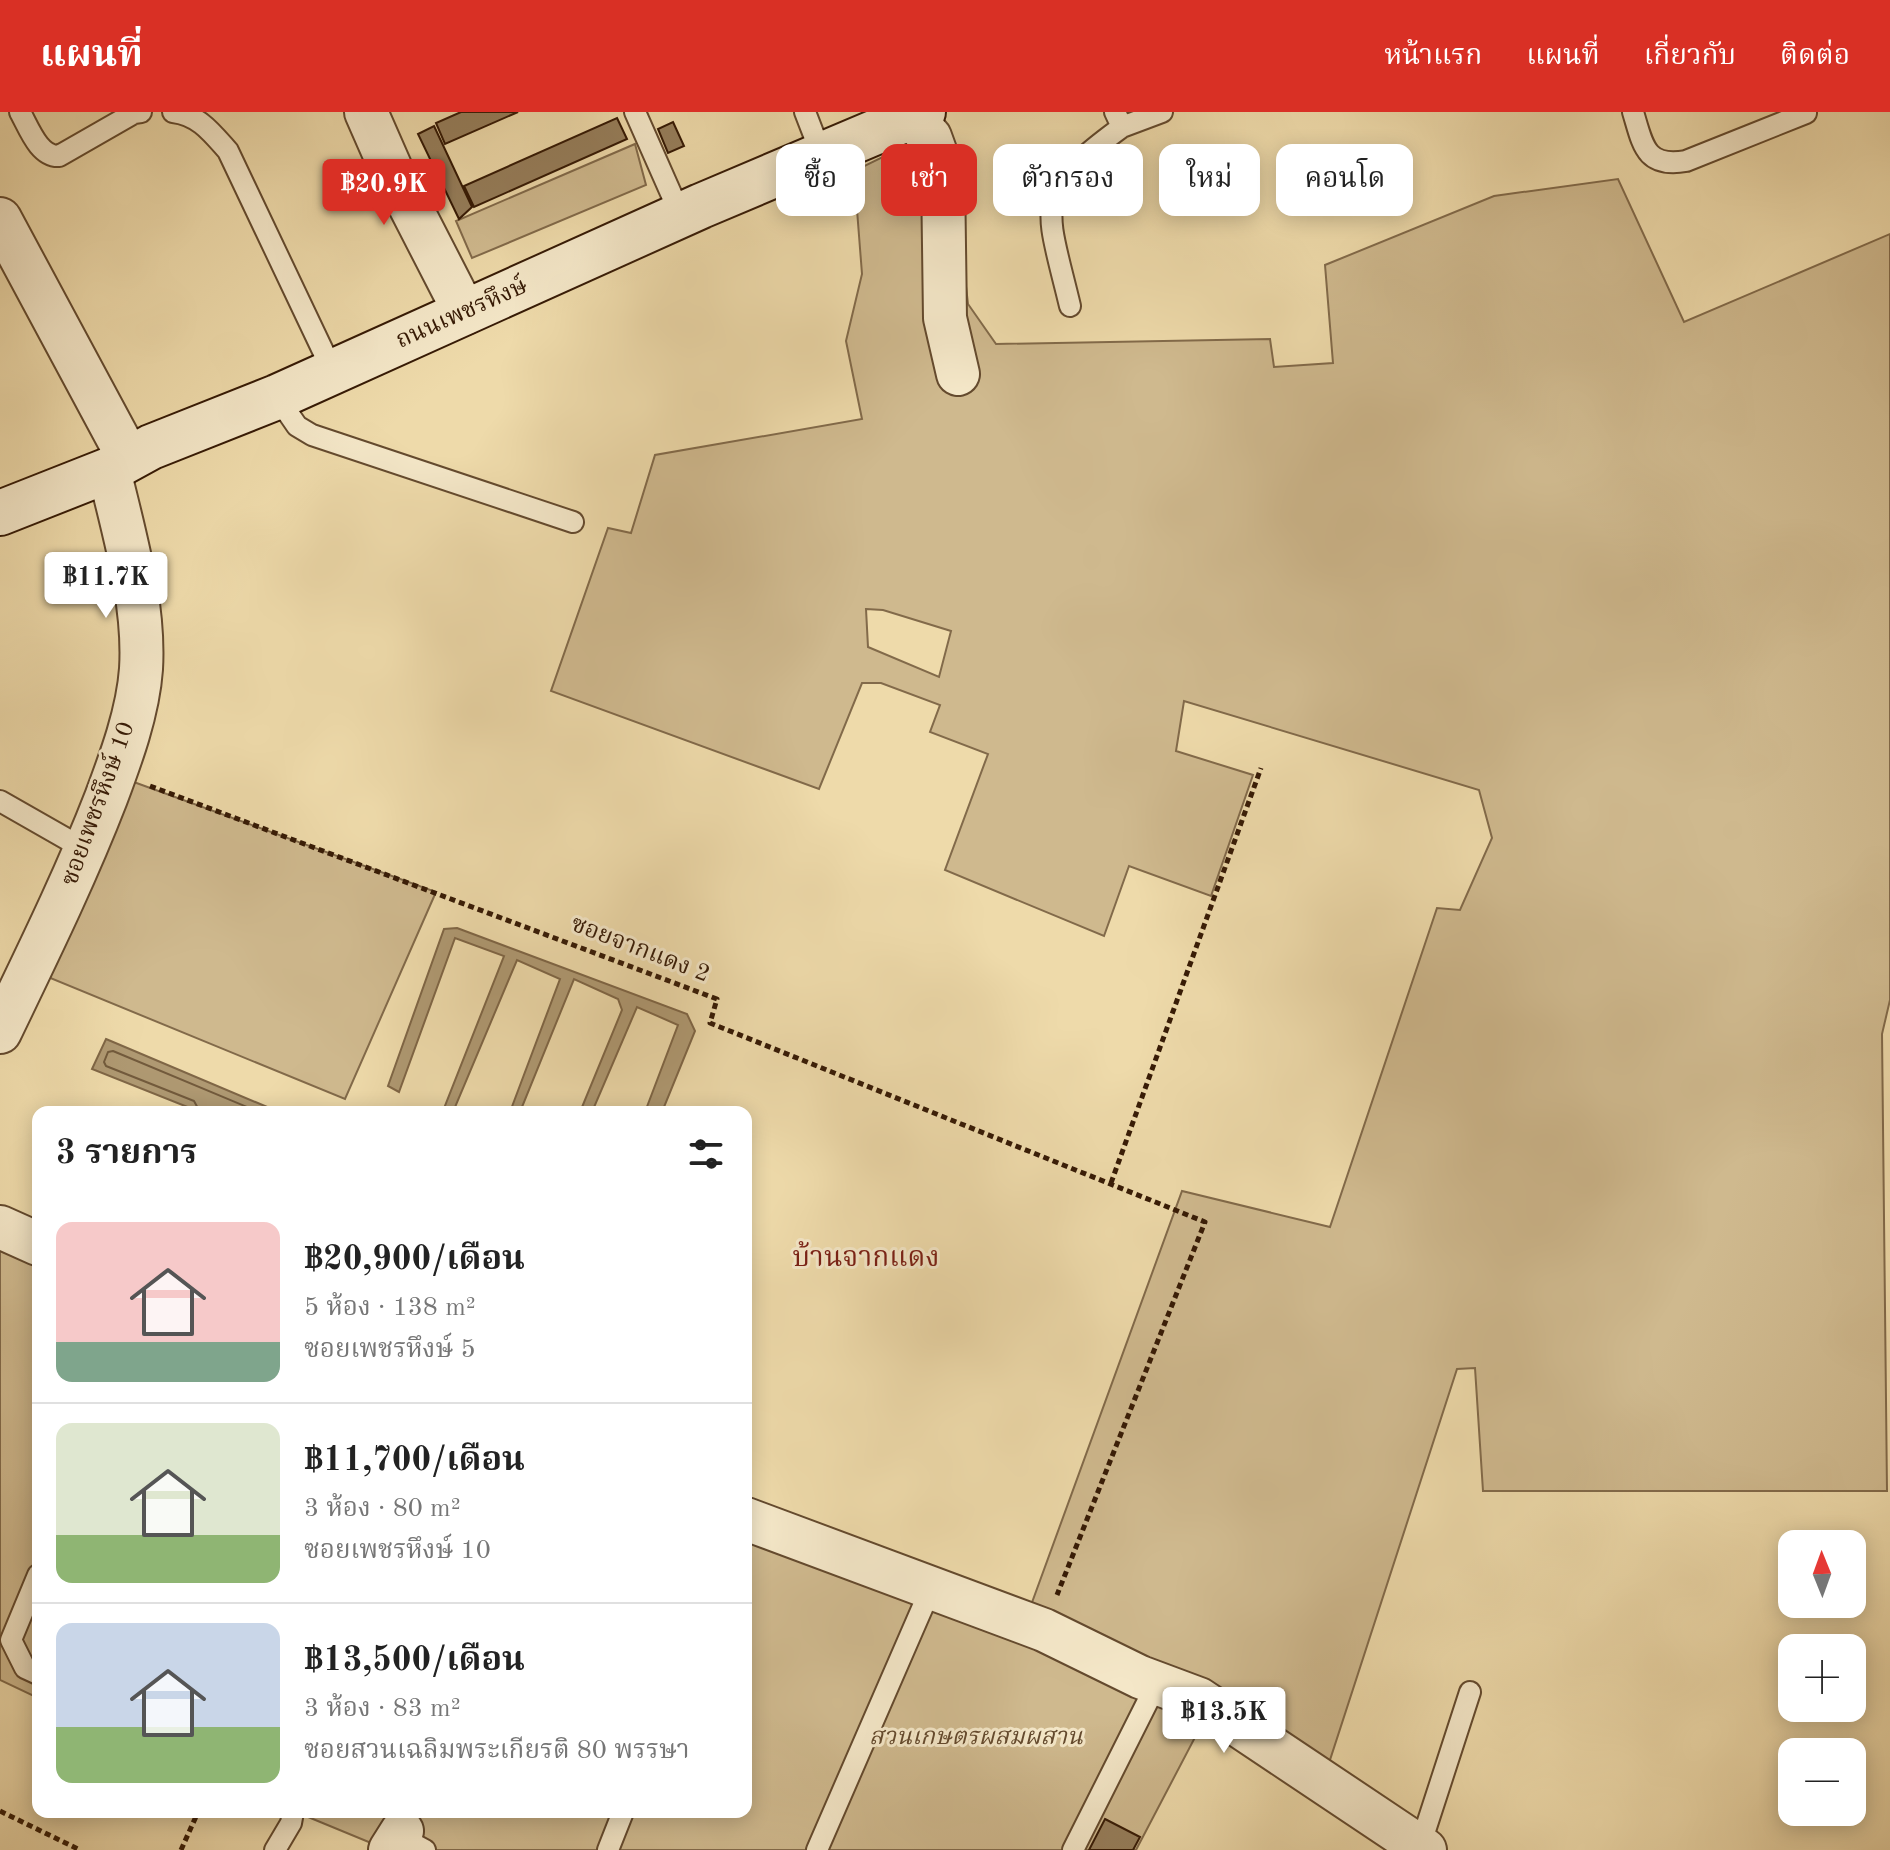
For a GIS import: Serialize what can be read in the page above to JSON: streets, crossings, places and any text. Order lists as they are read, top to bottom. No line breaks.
{"streets":{"main road":["ถนนเพชรหึงษ์"],"street":["ซอยเพชรหึงษ์ 10"],"path":["ซอยจากแดง 2"]},"crossings":[["ถนนเพชรหึงษ์","ซอยเพชรหึงษ์ 10"],["ซอยเพชรหึงษ์ 10","ซอยจากแดง 2"]],"districts":["บ้านจากแดง"],"parks":["สวนเกษตรผสมผสาน"],"north":"top","page":{"header":"แผนที่","nav":["หน้าแรก","แผนที่","เกี่ยวกับ","ติดต่อ"],"chip":["ซื้อ","เช่า","ตัวกรอง","ใหม่","คอนโด"],"price":["฿20.9K","฿11.7K","฿13.5K"],"heading":"3 รายการ","list":[{"name":"฿20,900/เดือน","note":"5 ห้อง · 138 m² · ซอยเพชรหึงษ์ 5"},{"name":"฿11,700/เดือน","note":"3 ห้อง · 80 m² · ซอยเพชรหึงษ์ 10"},{"name":"฿13,500/เดือน","note":"3 ห้อง · 83 m² · ซอยสวนเฉลิมพระเกียรติ 80 พรรษา"}],"map_buttons":["+","−"]}}
